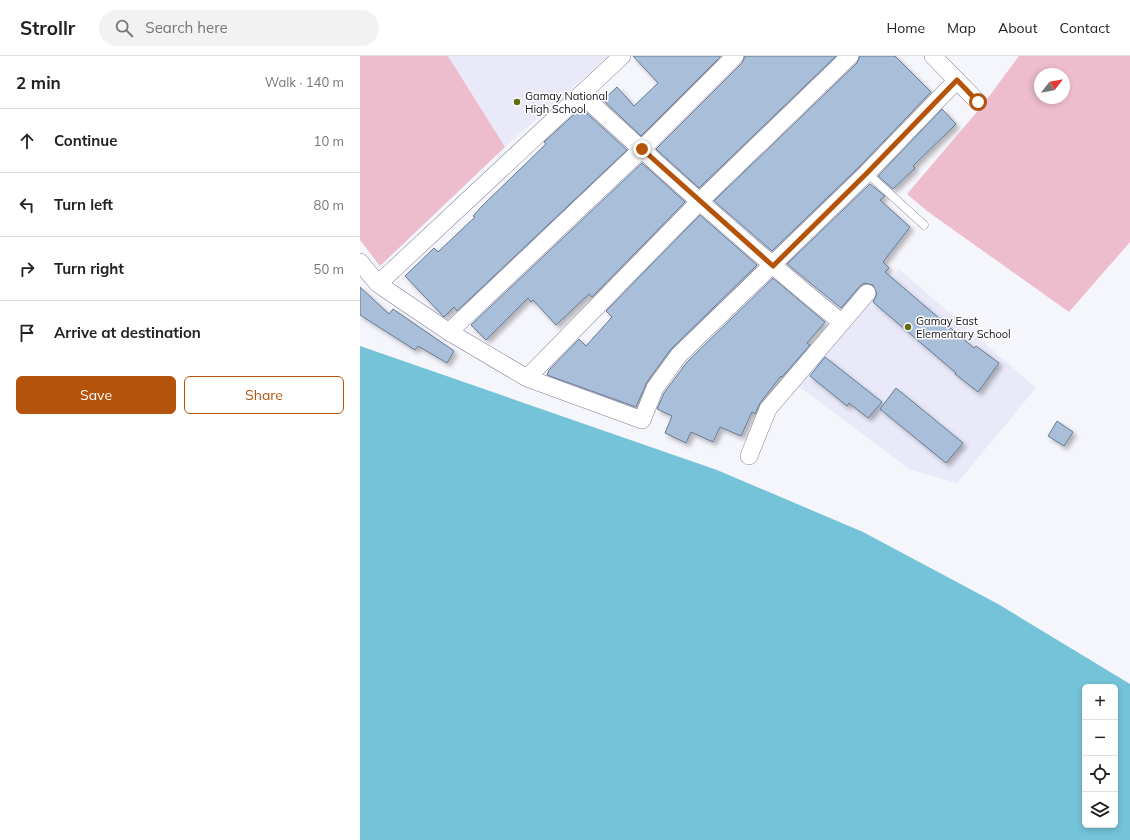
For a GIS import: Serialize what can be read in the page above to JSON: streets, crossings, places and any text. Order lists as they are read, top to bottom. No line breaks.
{"places":["Gamay National High School","Gamay East Elementary School"],"north":"top right","page":{"header":"Strollr","search":"Search here","nav":["Home","Map","About","Contact"],"heading":["2 min","Walk · 140 m"],"list":[["Continue","10 m"],["Turn left","80 m"],["Turn right","50 m"],"Arrive at destination"],"buttons":["Save","Share"],"map_buttons":["+","−"]}}
